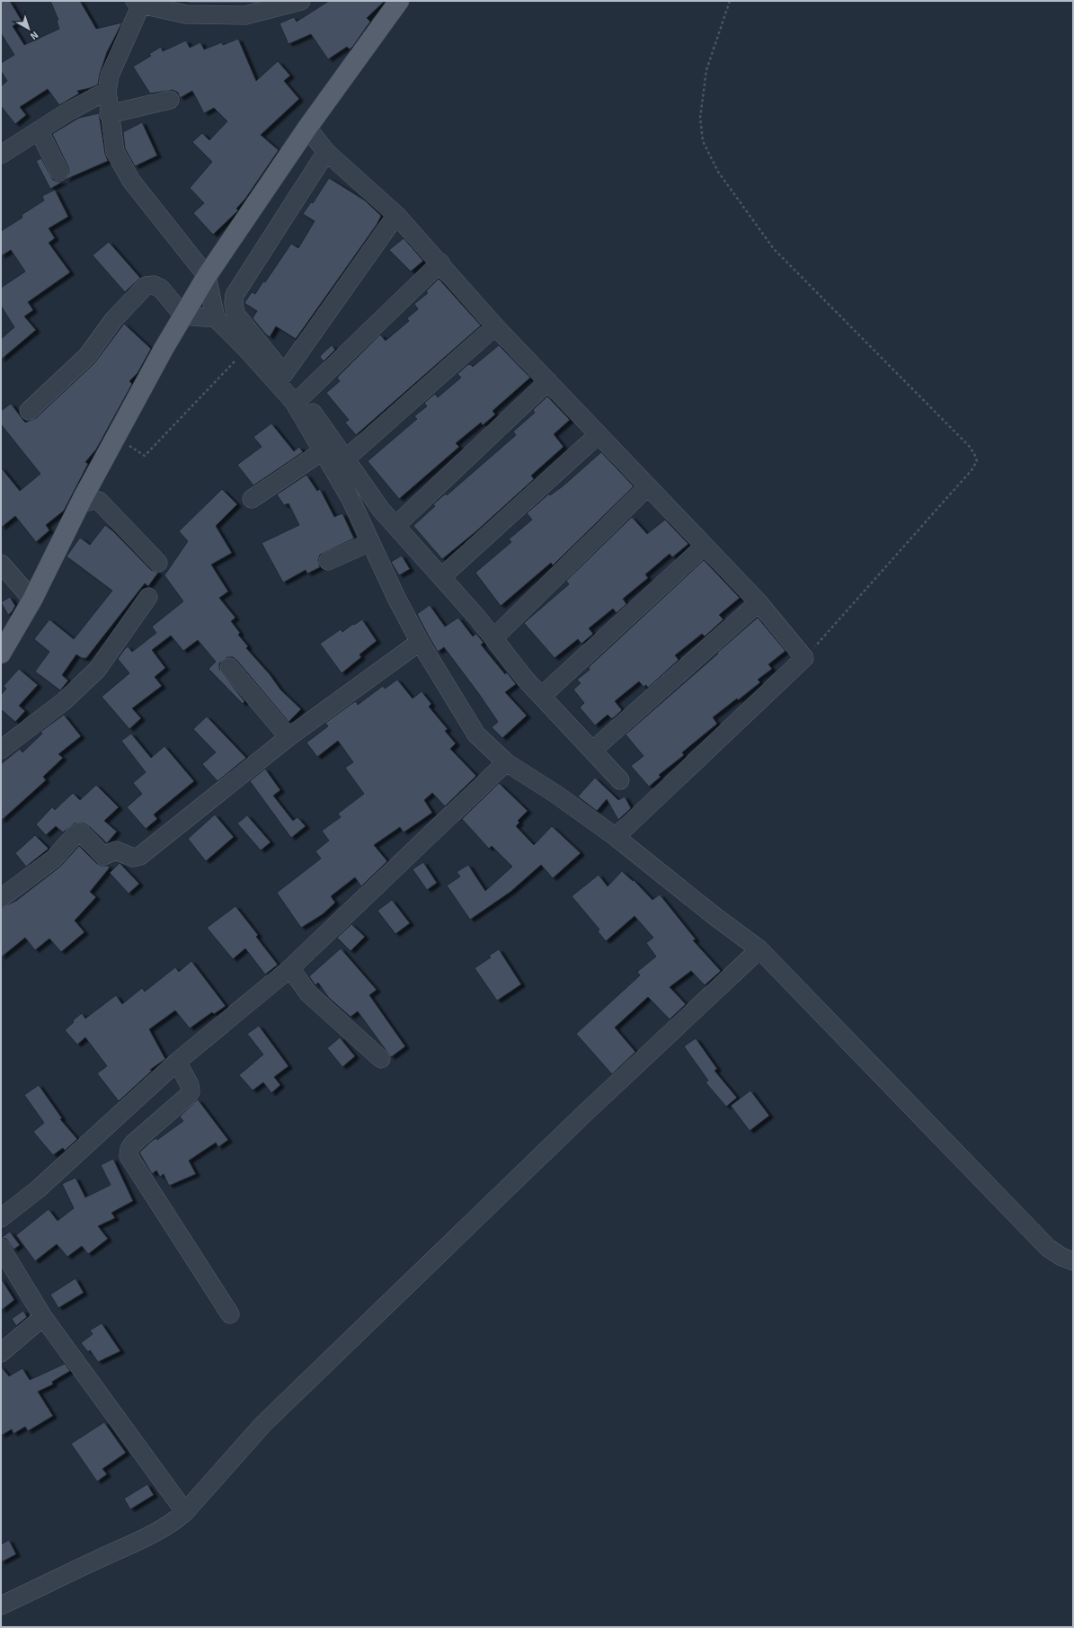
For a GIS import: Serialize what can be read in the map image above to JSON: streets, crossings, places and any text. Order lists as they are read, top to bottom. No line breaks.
{"north":"bottom right"}
